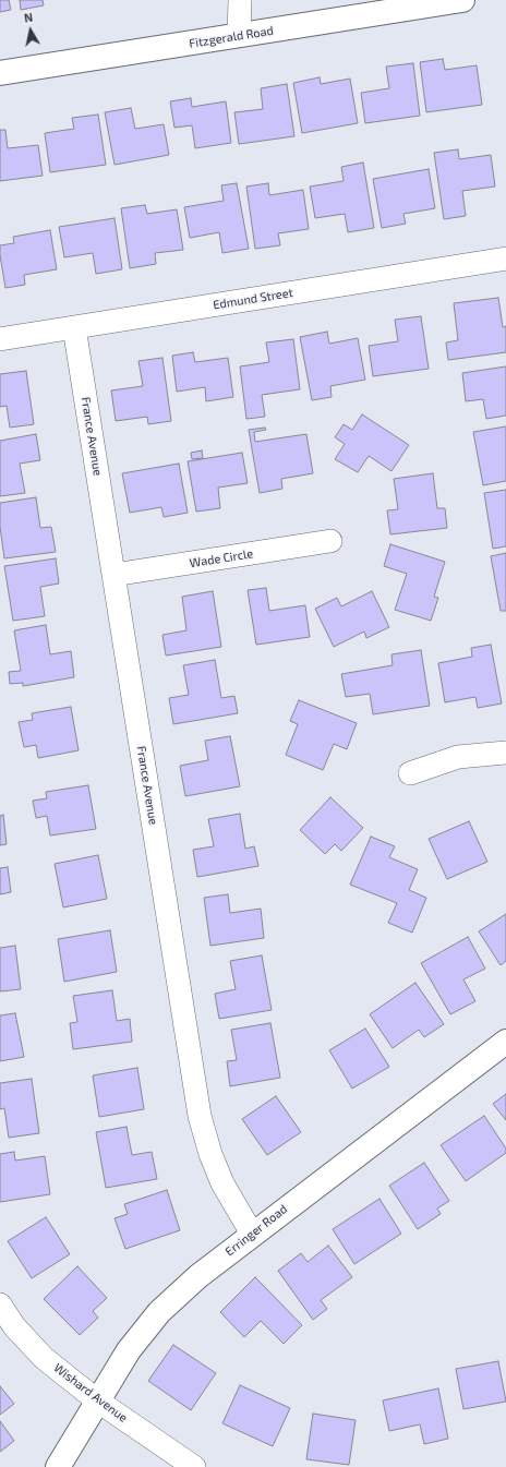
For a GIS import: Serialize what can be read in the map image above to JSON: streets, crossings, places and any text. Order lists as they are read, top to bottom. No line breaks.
{"streets":{"street":["Fitzgerald Road","Edmund Street","France Avenue","Wade Circle","Erringer Road","Wishard Avenue"]},"crossings":[["Edmund Street","France Avenue"],["France Avenue","Wade Circle"],["France Avenue","Erringer Road"],["Erringer Road","Wishard Avenue"]],"north":"top"}
